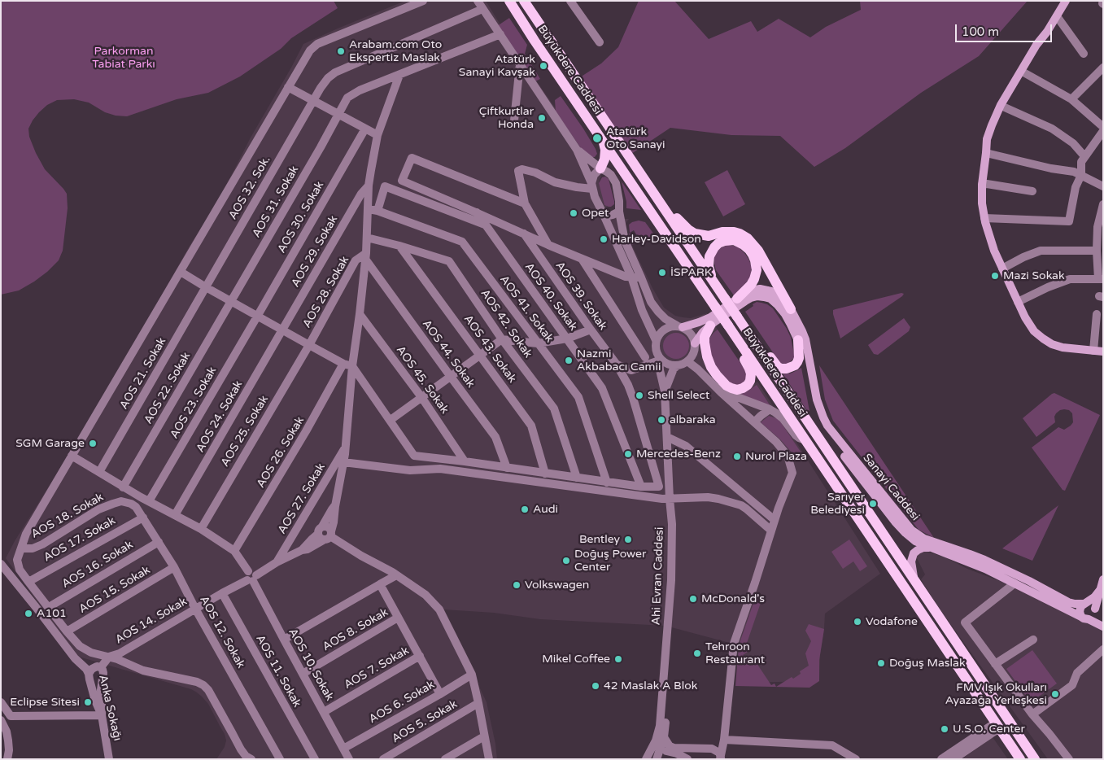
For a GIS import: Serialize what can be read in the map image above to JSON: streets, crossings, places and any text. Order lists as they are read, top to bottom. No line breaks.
{"streets":{"main road":["Büyükdere Caddesi"],"street":["AOS 32. Sok.","AOS 31. Sokak","AOS 30. Sokak","AOS 29. Sokak","AOS 28. Sokak","AOS 39. Sokak","AOS 40. Sokak","AOS 41. Sokak","AOS 42. Sokak","AOS 43. Sokak","AOS 44. Sokak","AOS 21. Sokak","AOS 45. Sokak","AOS 22. Sokak","AOS 23. Sokak","AOS 24. Sokak","AOS 25. Sokak","AOS 26. Sokak","Sanayi Caddesi","AOS 27. Sokak","AOS 18. Sokak","AOS 17. Sokak","AOS 16. Sokak","Ahi Evran Caddesi","AOS 15. Sokak","AOS 14. Sokak","AOS 8. Sokak","AOS 12. Sokak","AOS 10. Sokak","AOS 7. Sokak","AOS 11. Sokak","AOS 6. Sokak","Anka Sokağı","AOS 5. Sokak"]},"crossings":[["AOS 32. Sok.","AOS 21. Sokak"],["AOS 31. Sokak","AOS 22. Sokak"],["AOS 30. Sokak","AOS 23. Sokak"],["AOS 29. Sokak","AOS 24. Sokak"],["AOS 28. Sokak","AOS 44. Sokak"],["AOS 28. Sokak","AOS 25. Sokak"],["AOS 39. Sokak","AOS 40. Sokak"],["AOS 42. Sokak","AOS 43. Sokak"],["AOS 26. Sokak","AOS 10. Sokak"],["Sanayi Caddesi","Ahi Evran Caddesi"],["AOS 27. Sokak","AOS 14. Sokak"],["AOS 18. Sokak","AOS 17. Sokak"],["AOS 18. Sokak","AOS 12. Sokak"],["AOS 17. Sokak","AOS 12. Sokak"],["AOS 16. Sokak","AOS 12. Sokak"],["AOS 15. Sokak","AOS 12. Sokak"],["AOS 14. Sokak","AOS 12. Sokak"],["AOS 14. Sokak","AOS 10. Sokak"],["AOS 14. Sokak","AOS 11. Sokak"],["AOS 14. Sokak","Anka Sokağı"],["AOS 8. Sokak","AOS 10. Sokak"],["AOS 10. Sokak","AOS 7. Sokak"],["AOS 10. Sokak","AOS 6. Sokak"]],"parks":["Parkorman Tabiat Parkı"],"places":["Arabam.com Oto Ekspertiz Maslak","Atatürk Sanayi Kavşak","Çiftkurtlar Honda","Atatürk Oto Sanayi","Opet","Harley-Davidson","İSPARK","Mazi Sokak","Nazmi Akbabacı Camii","Shell Select","albaraka","SGM Garage","Mercedes-Benz","Nurol Plaza","Sarıyer Belediyesi","Audi","Bentley","Doğuş Power Center","Volkswagen","McDonald's","A101","Vodafone","Tehroon Restaurant","Mikel Coffee","Doğuş Maslak","42 Maslak A Blok","FMV Işık Okulları Ayazağa Yerleşkesi","Eclipse Sitesi","U.S.O. Center"],"scale_bar":"100 m"}
